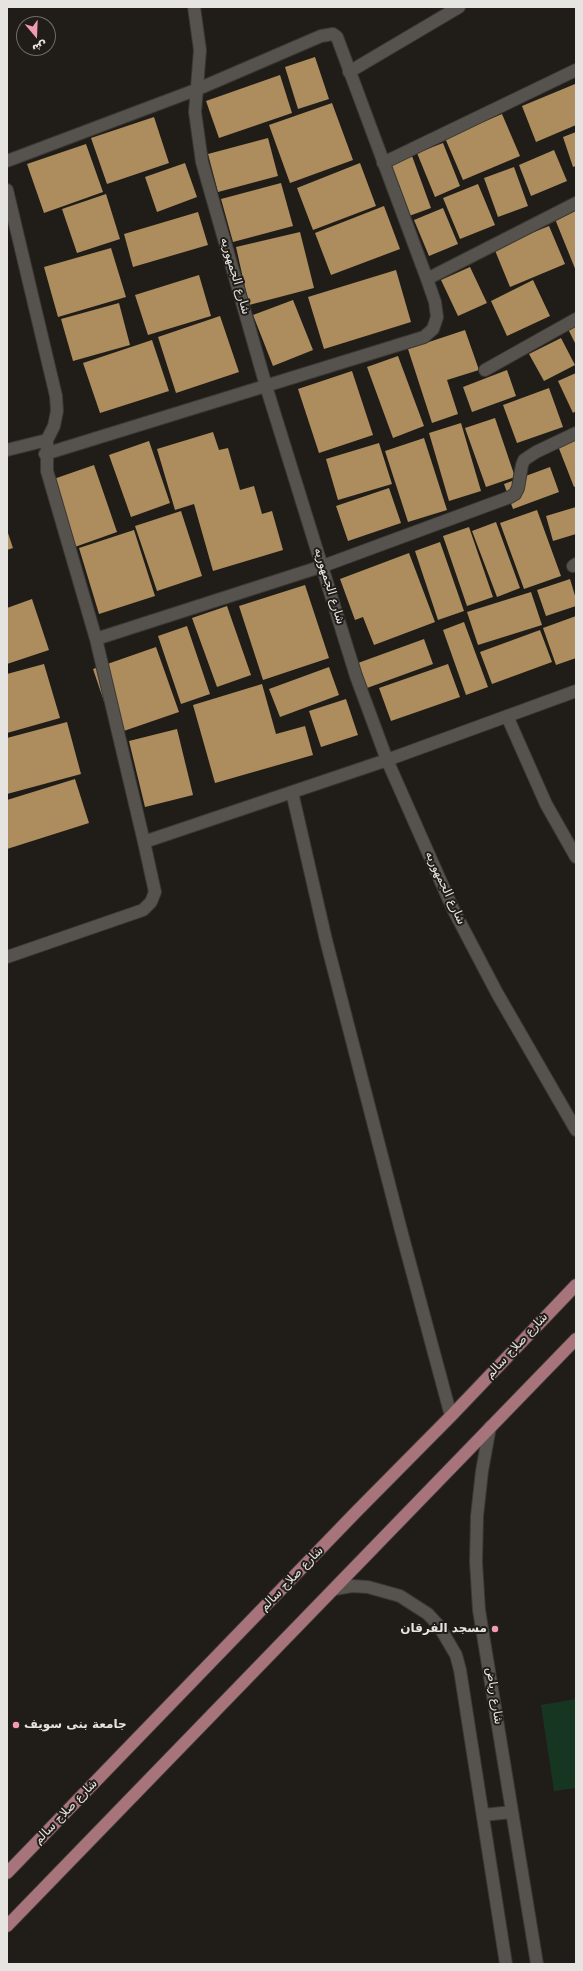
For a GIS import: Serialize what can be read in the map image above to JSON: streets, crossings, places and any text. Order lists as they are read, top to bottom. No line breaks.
{"streets":{"main road":["شارع صلاح سالم"],"street":["شارع الجمهوريه","شارع رياض"]},"places":["مسجد الفرقان","جامعة بنى سويف"],"north":"bottom"}
